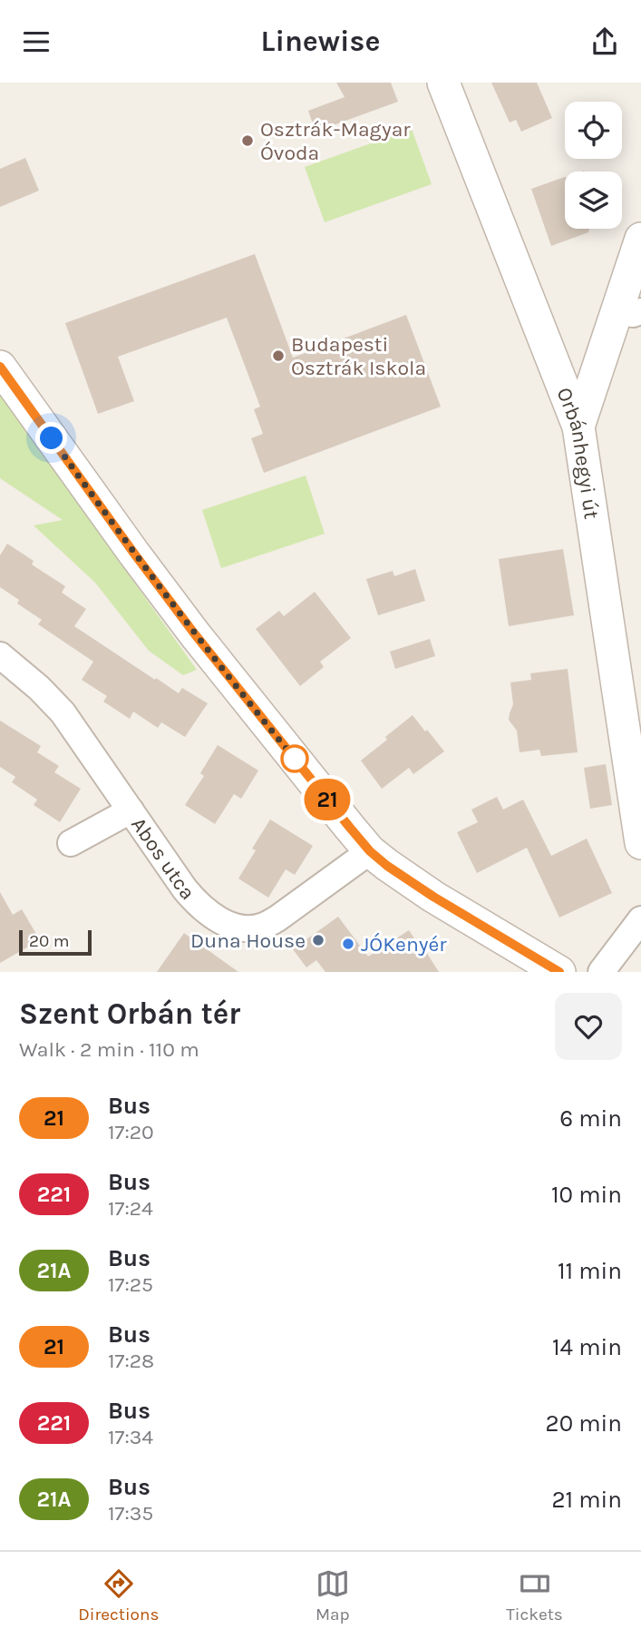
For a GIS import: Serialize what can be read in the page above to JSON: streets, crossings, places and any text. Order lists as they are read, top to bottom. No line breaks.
{"streets":{"street":["Orbánhegyi út","Abos utca"]},"places":["Osztrák-Magyar Óvoda","Budapesti Osztrák Iskola","Duna House","JÓKenyér"],"lines":["bus line 21"],"scale_bar":"20 m","page":{"header":"Linewise","on_map":"21","scale":"20 m","heading":["Szent Orbán tér","Walk · 2 min · 110 m"],"list":[{"mark":"21","name":"Bus","note":"17:20","value":"6 min"},{"mark":"221","name":"Bus","note":"17:24","value":"10 min"},{"mark":"21A","name":"Bus","note":"17:25","value":"11 min"},{"mark":"21","name":"Bus","note":"17:28","value":"14 min"},{"mark":"221","name":"Bus","note":"17:34","value":"20 min"},{"mark":"21A","name":"Bus","note":"17:35","value":"21 min"}],"tabs":["Directions","Map","Tickets"]}}
